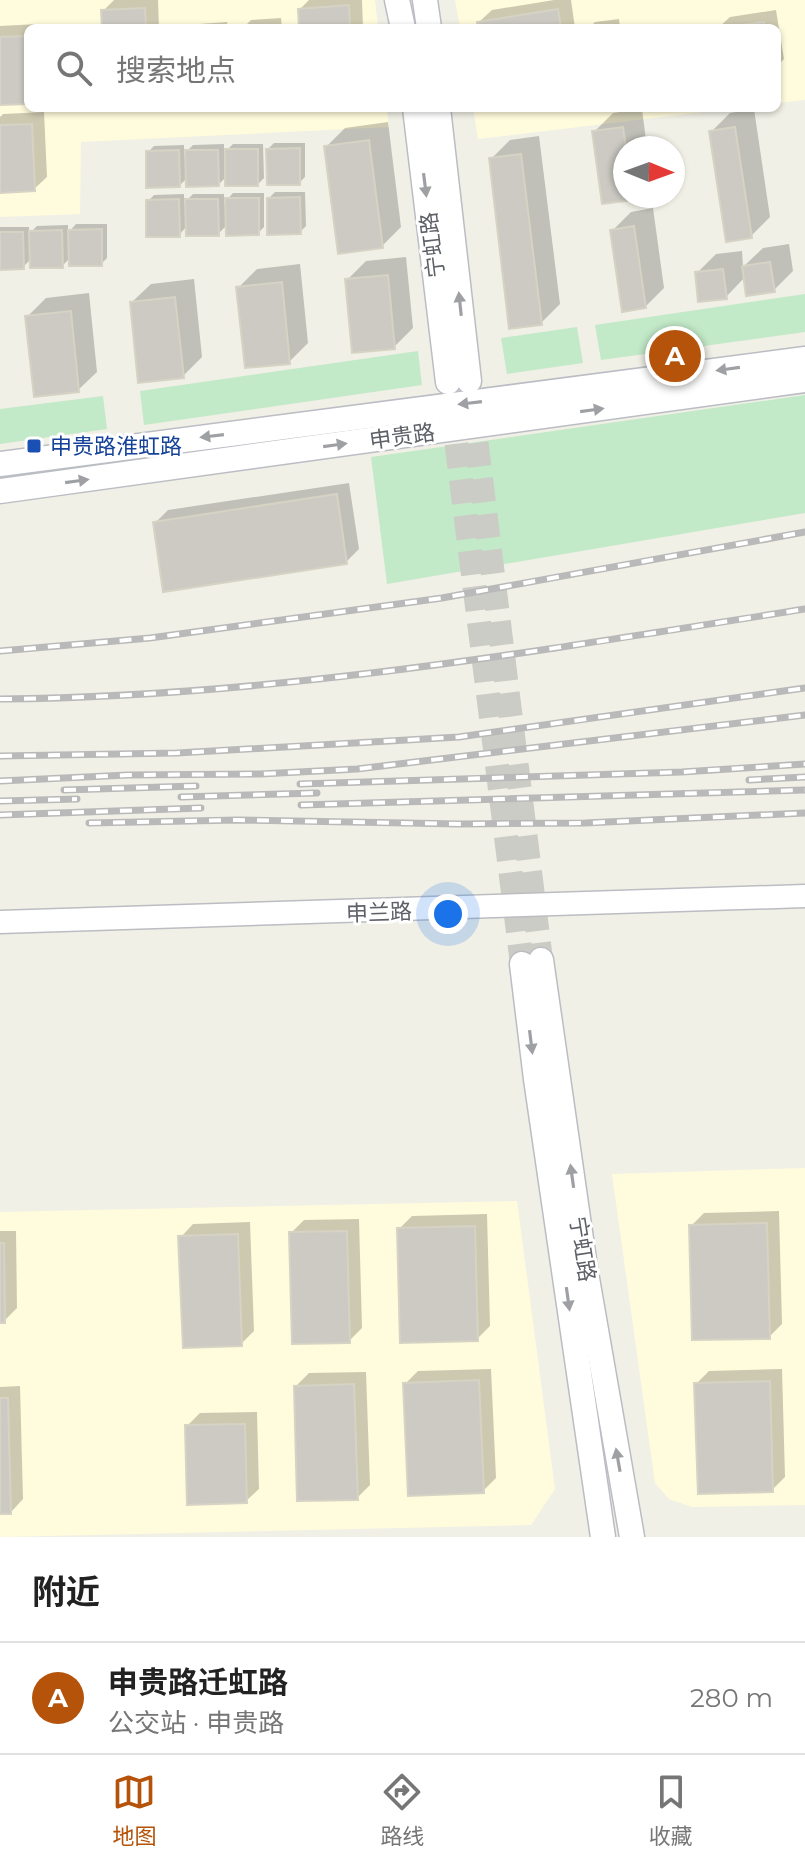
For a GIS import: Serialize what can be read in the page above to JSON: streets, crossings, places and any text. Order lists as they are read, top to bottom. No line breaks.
{"streets":{"main road":["宁虹路","申贵路"],"street":["申兰路"]},"places":{"transit":["申贵路淮虹路"]},"north":"right","page":{"search":"搜索地点","pins":"A","heading":"附近","list":[{"mark":"A","name":"申贵路迁虹路","note":"公交站 · 申贵路","value":"280 m"}],"nav":["地图","路线","收藏"]}}
